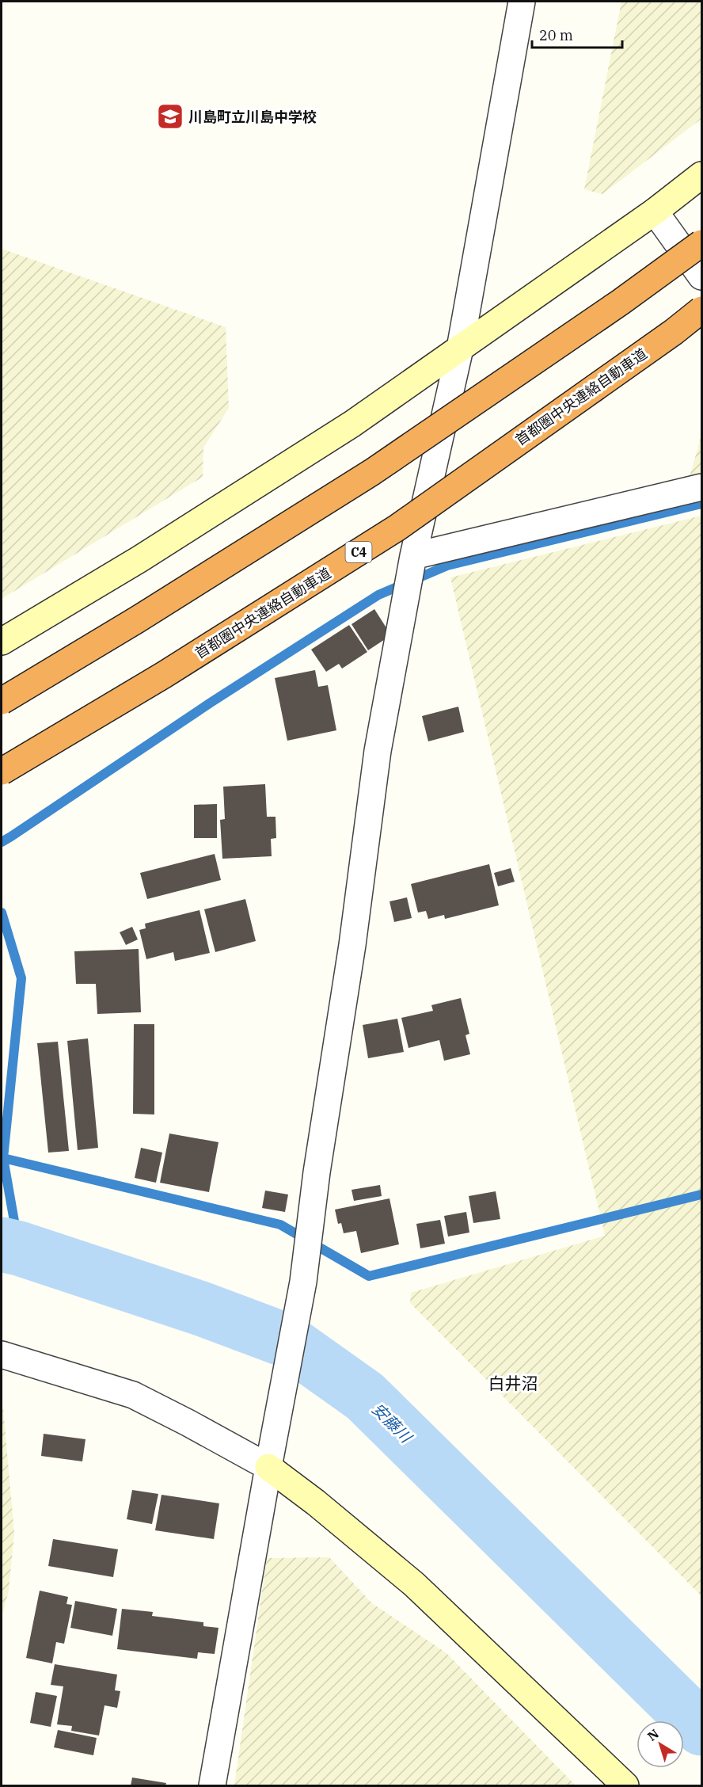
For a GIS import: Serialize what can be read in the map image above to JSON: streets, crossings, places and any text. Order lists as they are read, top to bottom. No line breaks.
{"streets":{"highway":["首都圏中央連絡自動車道","C4"]},"districts":["白井沼"],"water":["安藤川"],"places":{"school or university":["川島町立川島中学校"]},"scale_bar":"20 m","north":"top left"}
